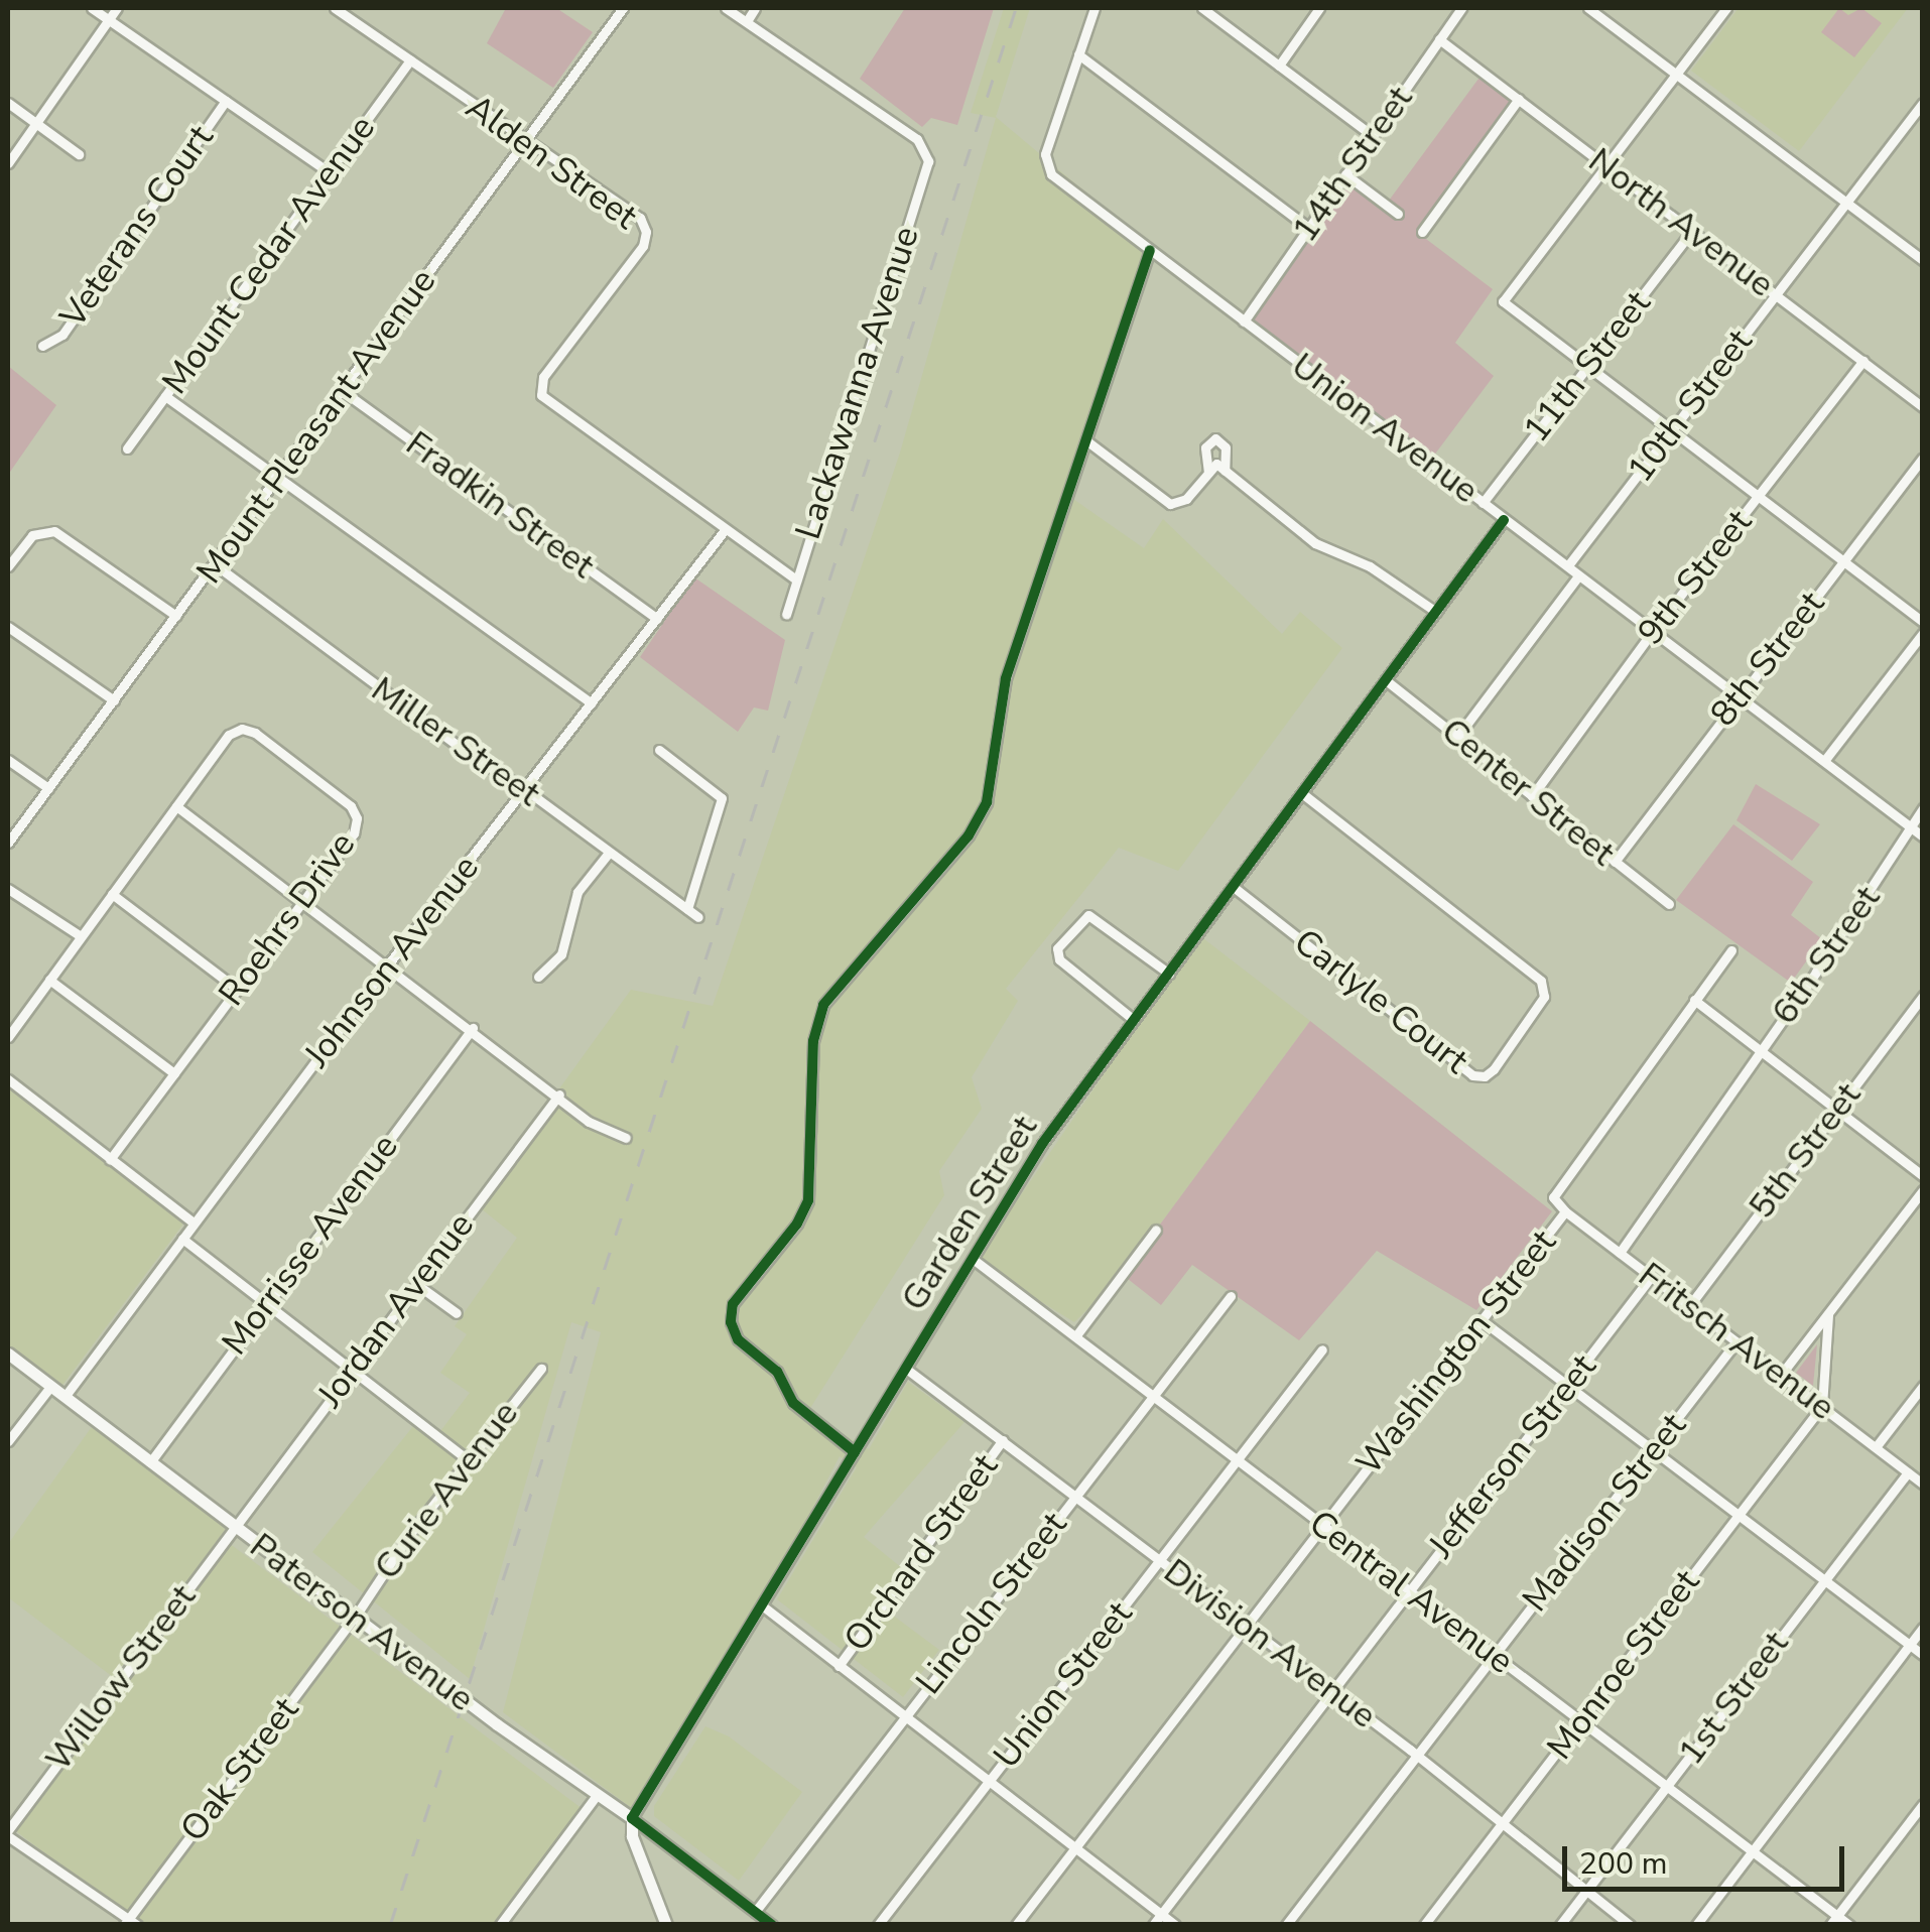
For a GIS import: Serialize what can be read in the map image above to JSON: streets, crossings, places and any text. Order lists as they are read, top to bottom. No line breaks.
{"streets":{"main road":["Paterson Avenue"],"street":["Alden Street","14th Street","North Avenue","Veterans Court","Mount Cedar Avenue","11th Street","Lackawanna Avenue","10th Street","Mount Pleasant Avenue","Union Avenue","Fradkin Street","9th Street","8th Street","Miller Street","Center Street","Roehrs Drive","6th Street","Johnson Avenue","Carlyle Court","5th Street","Garden Street","Morrisse Avenue","Jordan Avenue","Fritsch Avenue","Washington Street","Jefferson Street","Curie Avenue","Madison Street","Orchard Street","Central Avenue","Lincoln Street","Division Avenue","Monroe Street","Willow Street","Union Street","1st Street","Oak Street"]},"crossings":[["Alden Street","Mount Cedar Avenue"],["Alden Street","Lackawanna Avenue"],["Alden Street","Mount Pleasant Avenue"],["Alden Street","Johnson Avenue"],["14th Street","North Avenue"],["14th Street","Union Avenue"],["North Avenue","11th Street"],["North Avenue","10th Street"],["North Avenue","9th Street"],["11th Street","Union Avenue"],["10th Street","Union Avenue"],["Mount Pleasant Avenue","Fradkin Street"],["Mount Pleasant Avenue","Miller Street"],["Union Avenue","9th Street"],["Union Avenue","8th Street"],["Union Avenue","6th Street"],["Union Avenue","Garden Street"],["Fradkin Street","Johnson Avenue"],["9th Street","Center Street"],["8th Street","Center Street"],["Miller Street","Johnson Avenue"],["Center Street","Garden Street"],["6th Street","Fritsch Avenue"],["Johnson Avenue","Paterson Avenue"],["Carlyle Court","Garden Street"],["5th Street","Fritsch Avenue"],["Garden Street","Central Avenue"],["Garden Street","Paterson Avenue"],["Garden Street","Division Avenue"],["Morrisse Avenue","Paterson Avenue"],["Jordan Avenue","Paterson Avenue"],["Jordan Avenue","Willow Street"],["Fritsch Avenue","Washington Street"],["Fritsch Avenue","Jefferson Street"],["Fritsch Avenue","Madison Street"],["Fritsch Avenue","Monroe Street"],["Fritsch Avenue","1st Street"],["Washington Street","Central Avenue"],["Washington Street","Division Avenue"],["Jefferson Street","Central Avenue"],["Jefferson Street","Division Avenue"],["Curie Avenue","Paterson Avenue"],["Curie Avenue","Oak Street"],["Madison Street","Central Avenue"],["Madison Street","Division Avenue"],["Orchard Street","Division Avenue"],["Central Avenue","Lincoln Street"],["Central Avenue","Monroe Street"],["Central Avenue","Union Street"],["Central Avenue","1st Street"],["Lincoln Street","Division Avenue"],["Paterson Avenue","Willow Street"],["Paterson Avenue","Oak Street"],["Division Avenue","Monroe Street"],["Division Avenue","Union Street"],["Division Avenue","1st Street"]],"scale_bar":"200 m"}
